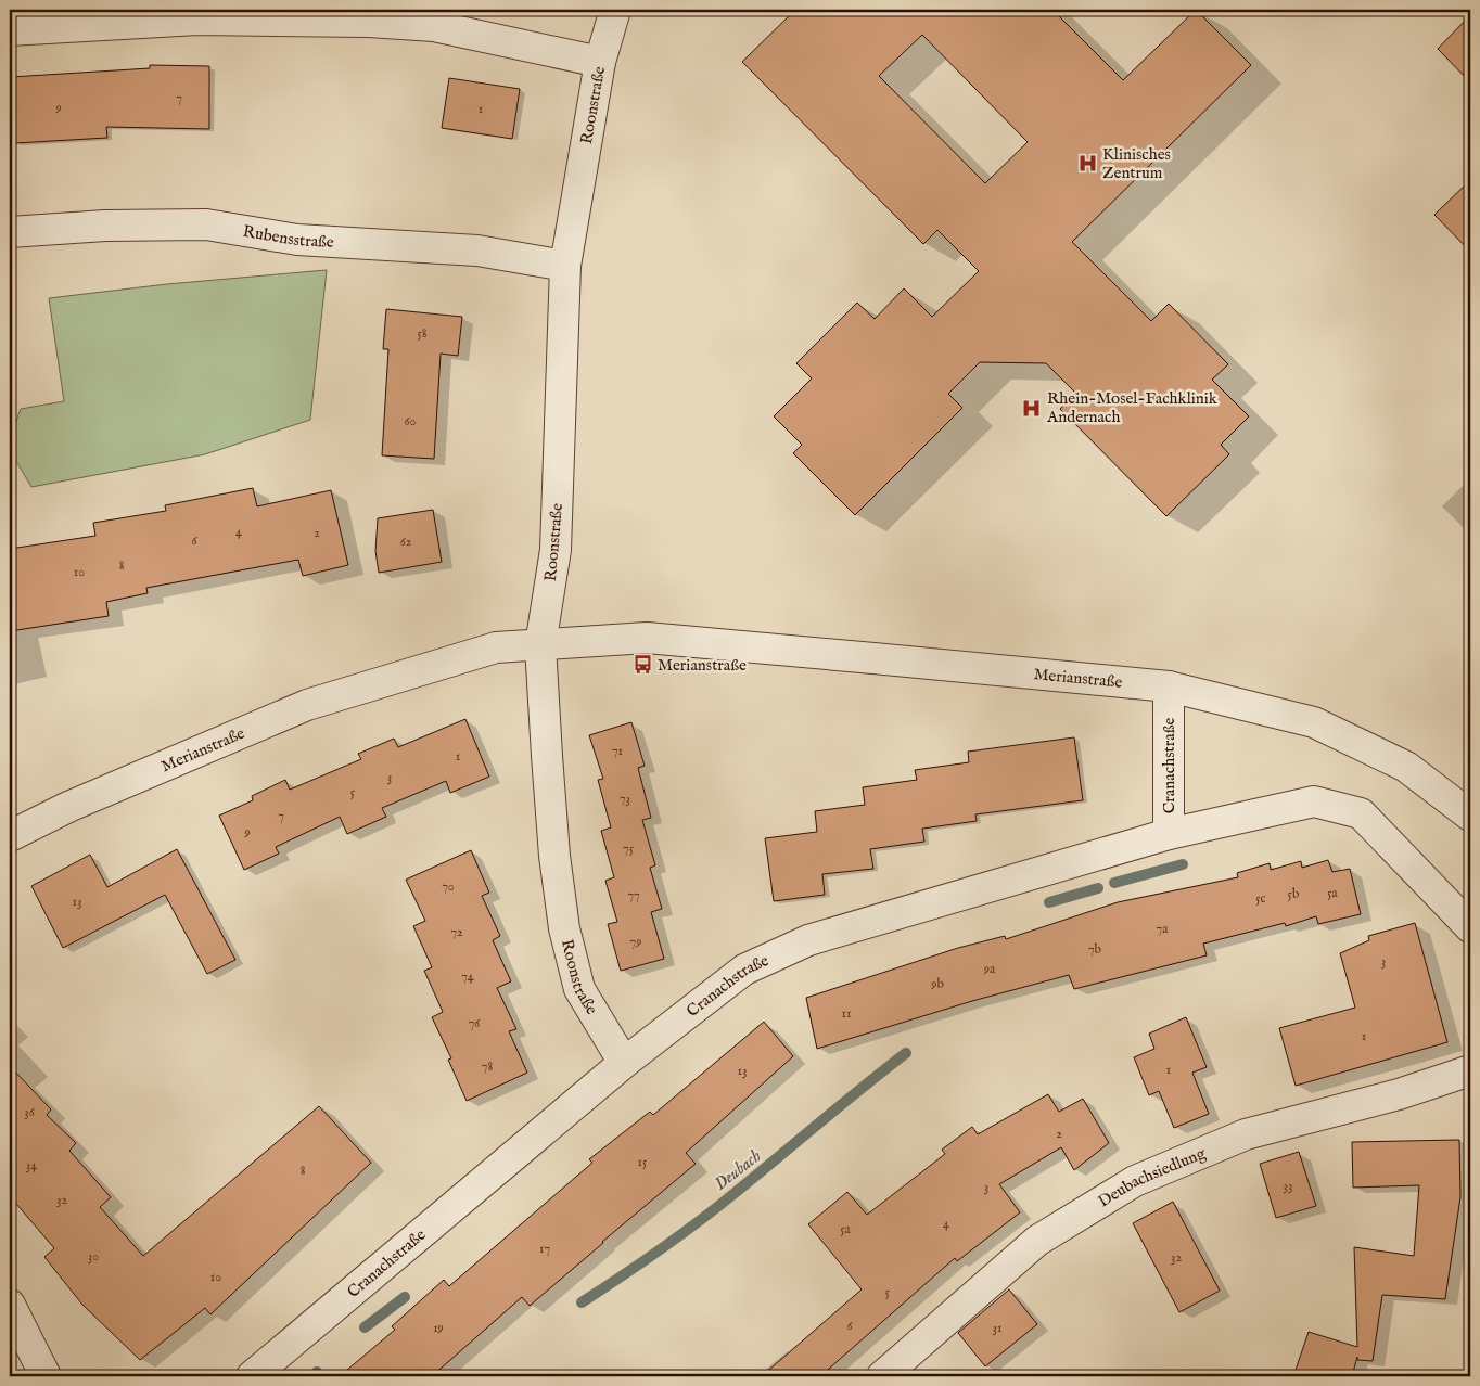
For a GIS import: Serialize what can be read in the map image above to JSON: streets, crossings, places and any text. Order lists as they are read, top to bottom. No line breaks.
{"streets":{"street":["Roonstraße","Rubensstraße","Merianstraße","Cranachstraße","Deubachsiedlung"]},"crossings":[["Roonstraße","Rubensstraße"],["Roonstraße","Merianstraße"],["Roonstraße","Cranachstraße"],["Merianstraße","Cranachstraße"]],"water":["Deubach"],"places":{"hospital":["Klinisches Zentrum","Rhein-Mosel-Fachklinik Andernach"],"bus stop":["Merianstraße"]},"house_numbers":["7","9","1","58","60","4","2","6","62","8","10","71","1","3","5","73","7","9","75","70","5a","5b","77","5c","13","7a","72","79","7b","3","9a","74","9b","11","76","1","78","1","13","36","2","15","34","8","33","3","32","4","5a","17","30","32","10","5","6","19","31"]}
